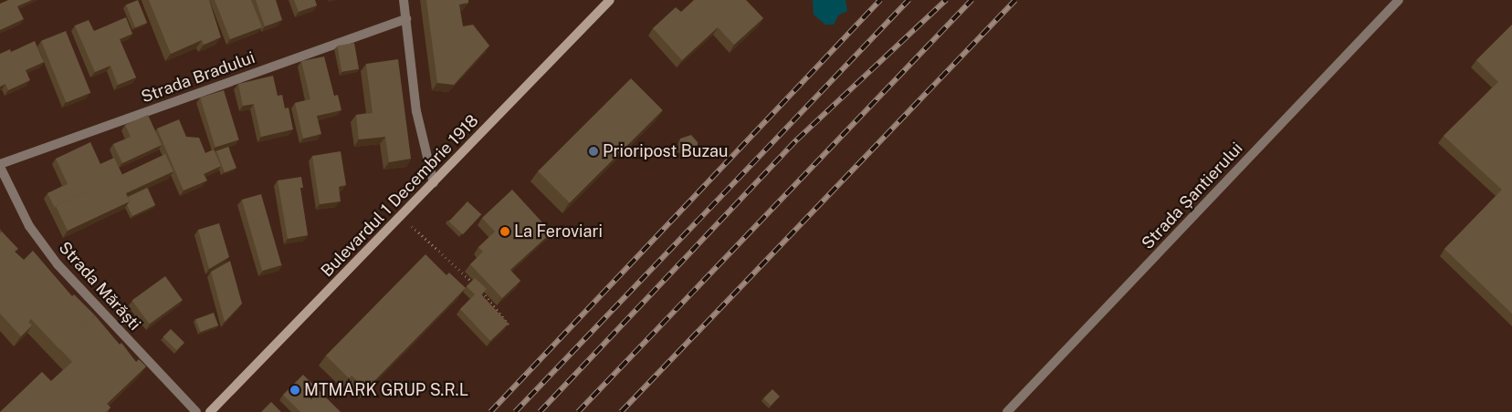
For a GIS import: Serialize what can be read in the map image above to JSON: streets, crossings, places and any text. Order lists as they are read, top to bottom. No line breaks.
{"streets":{"main road":["Bulevardul 1 Decembrie 1918"],"street":["Strada Bradului","Strada Șantierului","Strada Mărăști"]},"crossings":[["Strada Bradului","Strada Mărăști"]],"places":["Prioripost Buzau","La Feroviari","MTMARK GRUP S.R.L"]}
